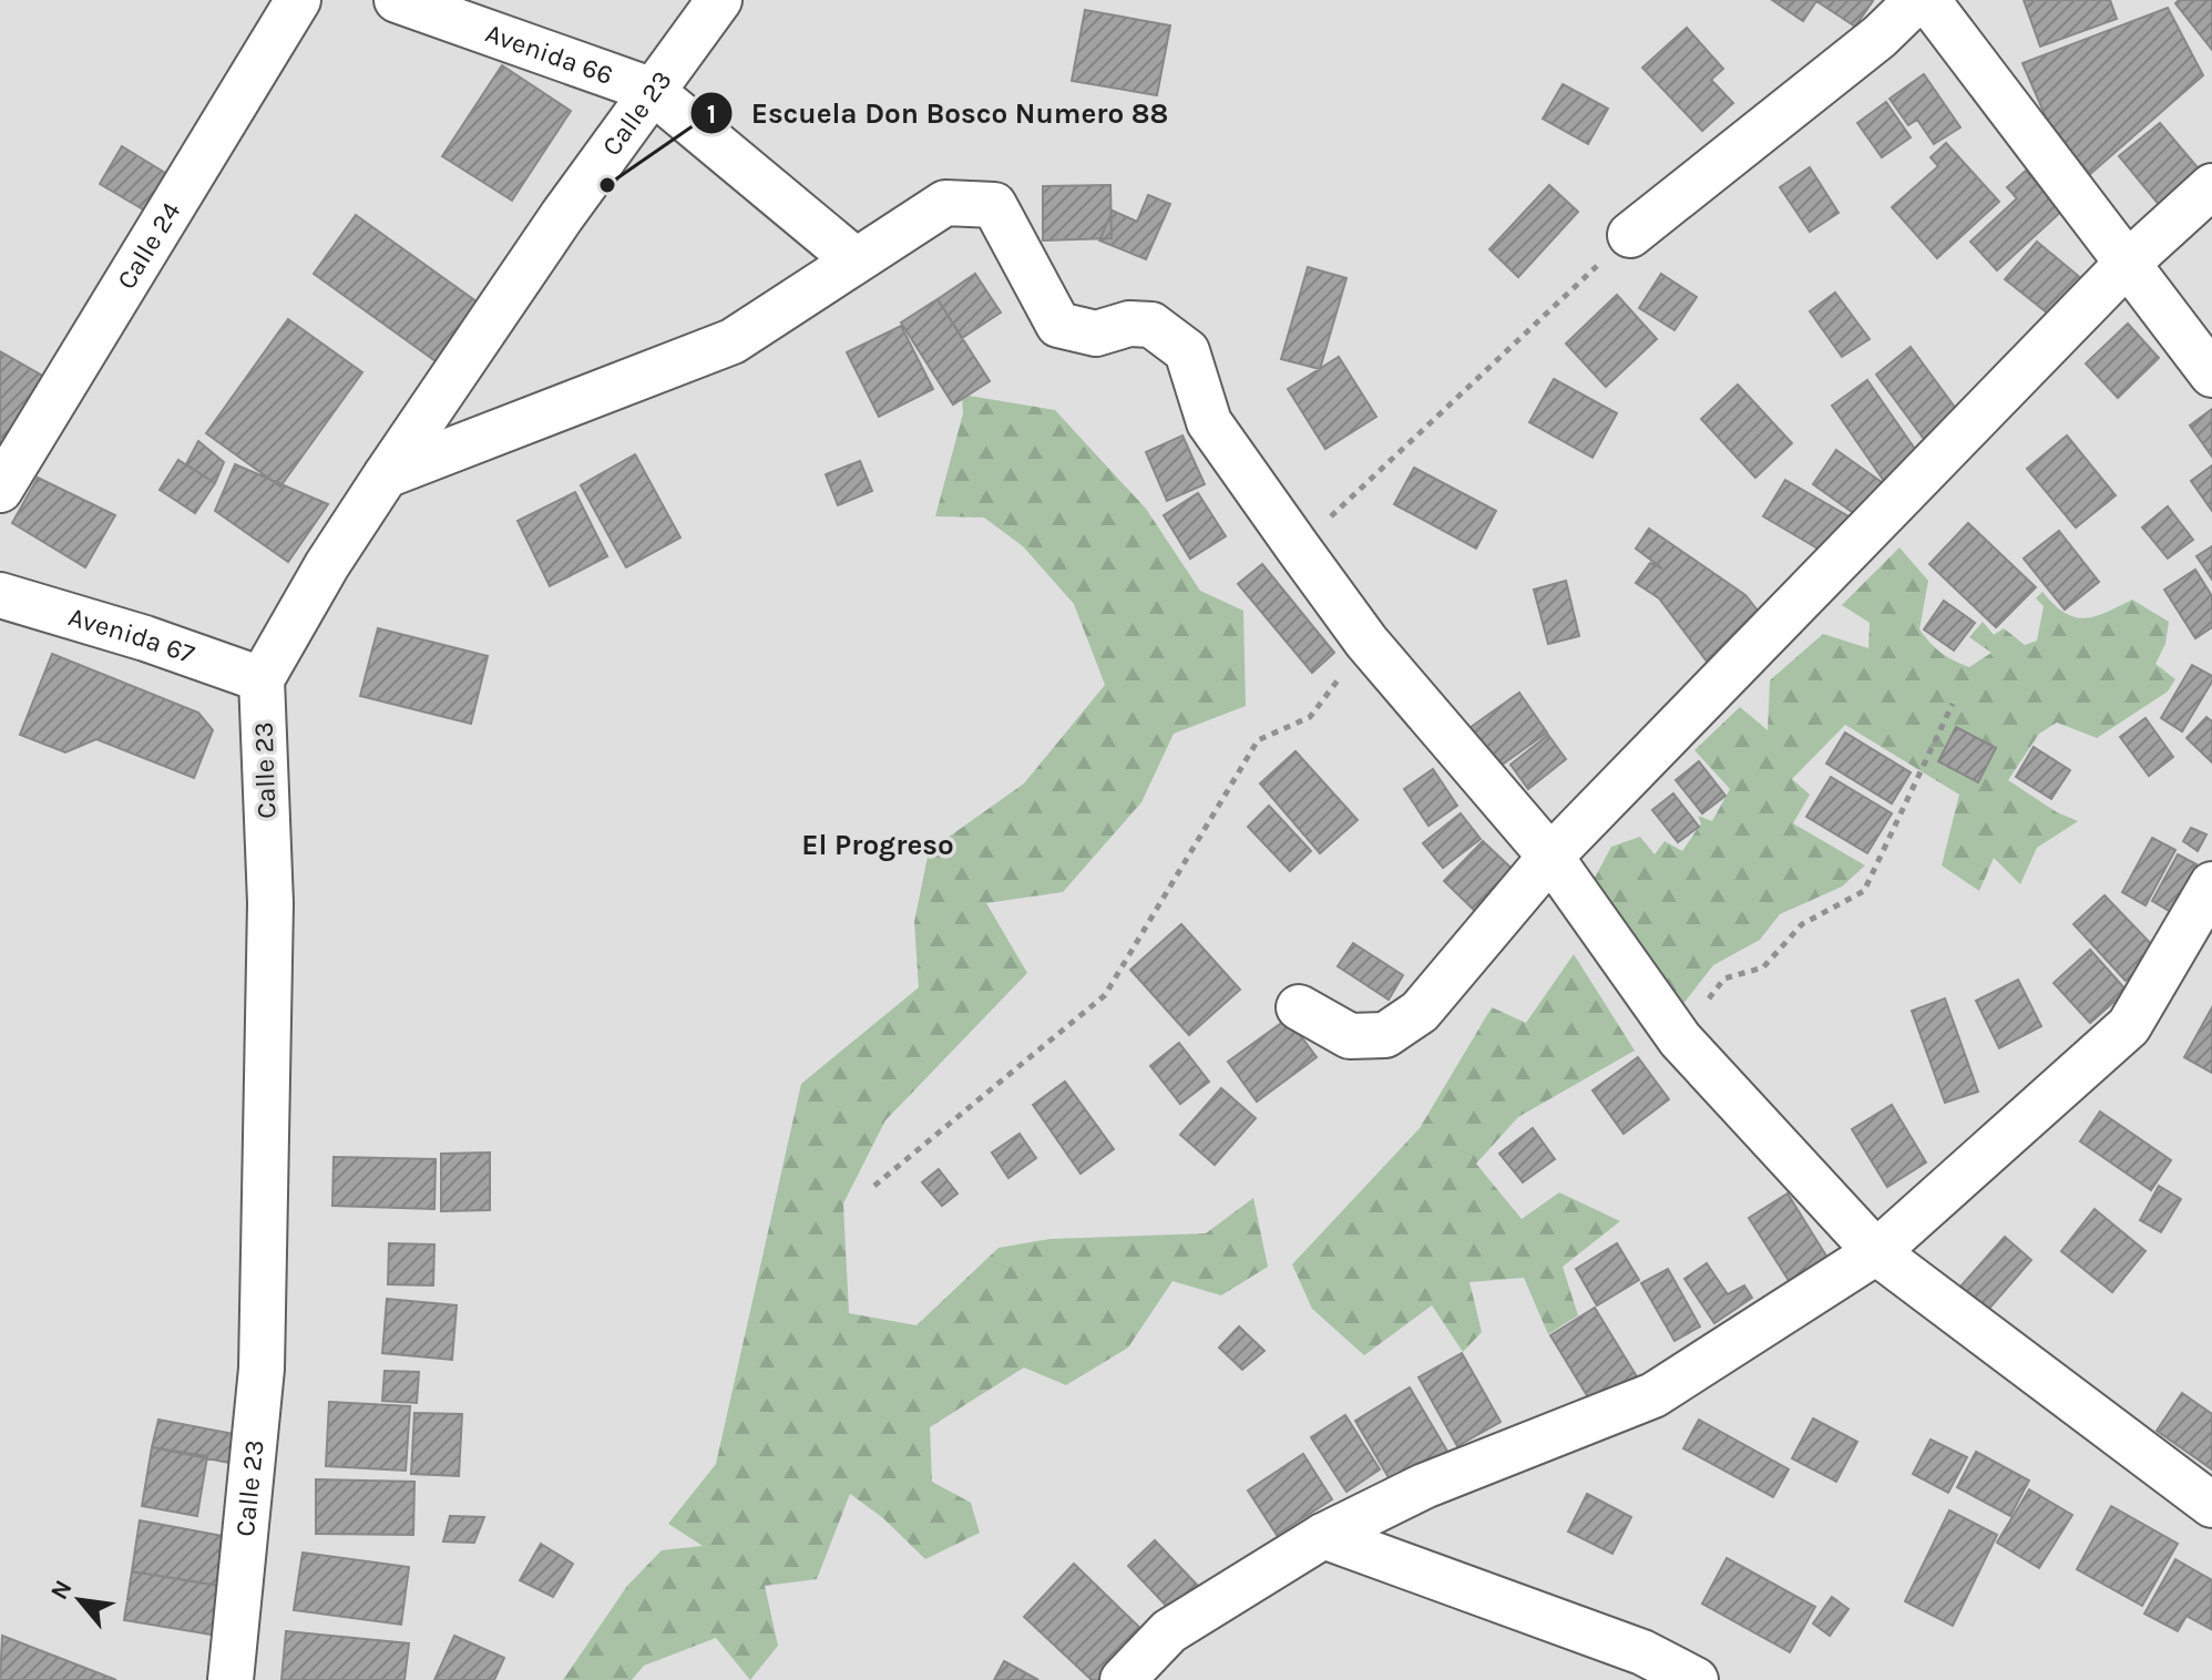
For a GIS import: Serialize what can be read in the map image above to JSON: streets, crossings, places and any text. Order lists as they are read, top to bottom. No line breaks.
{"streets":{"street":["Avenida 66","Calle 23","Calle 24","Avenida 67"]},"crossings":[["Avenida 66","Calle 23"],["Calle 23","Avenida 67"]],"districts":["El Progreso"],"places":["Escuela Don Bosco Numero 88"],"north":"top left"}
